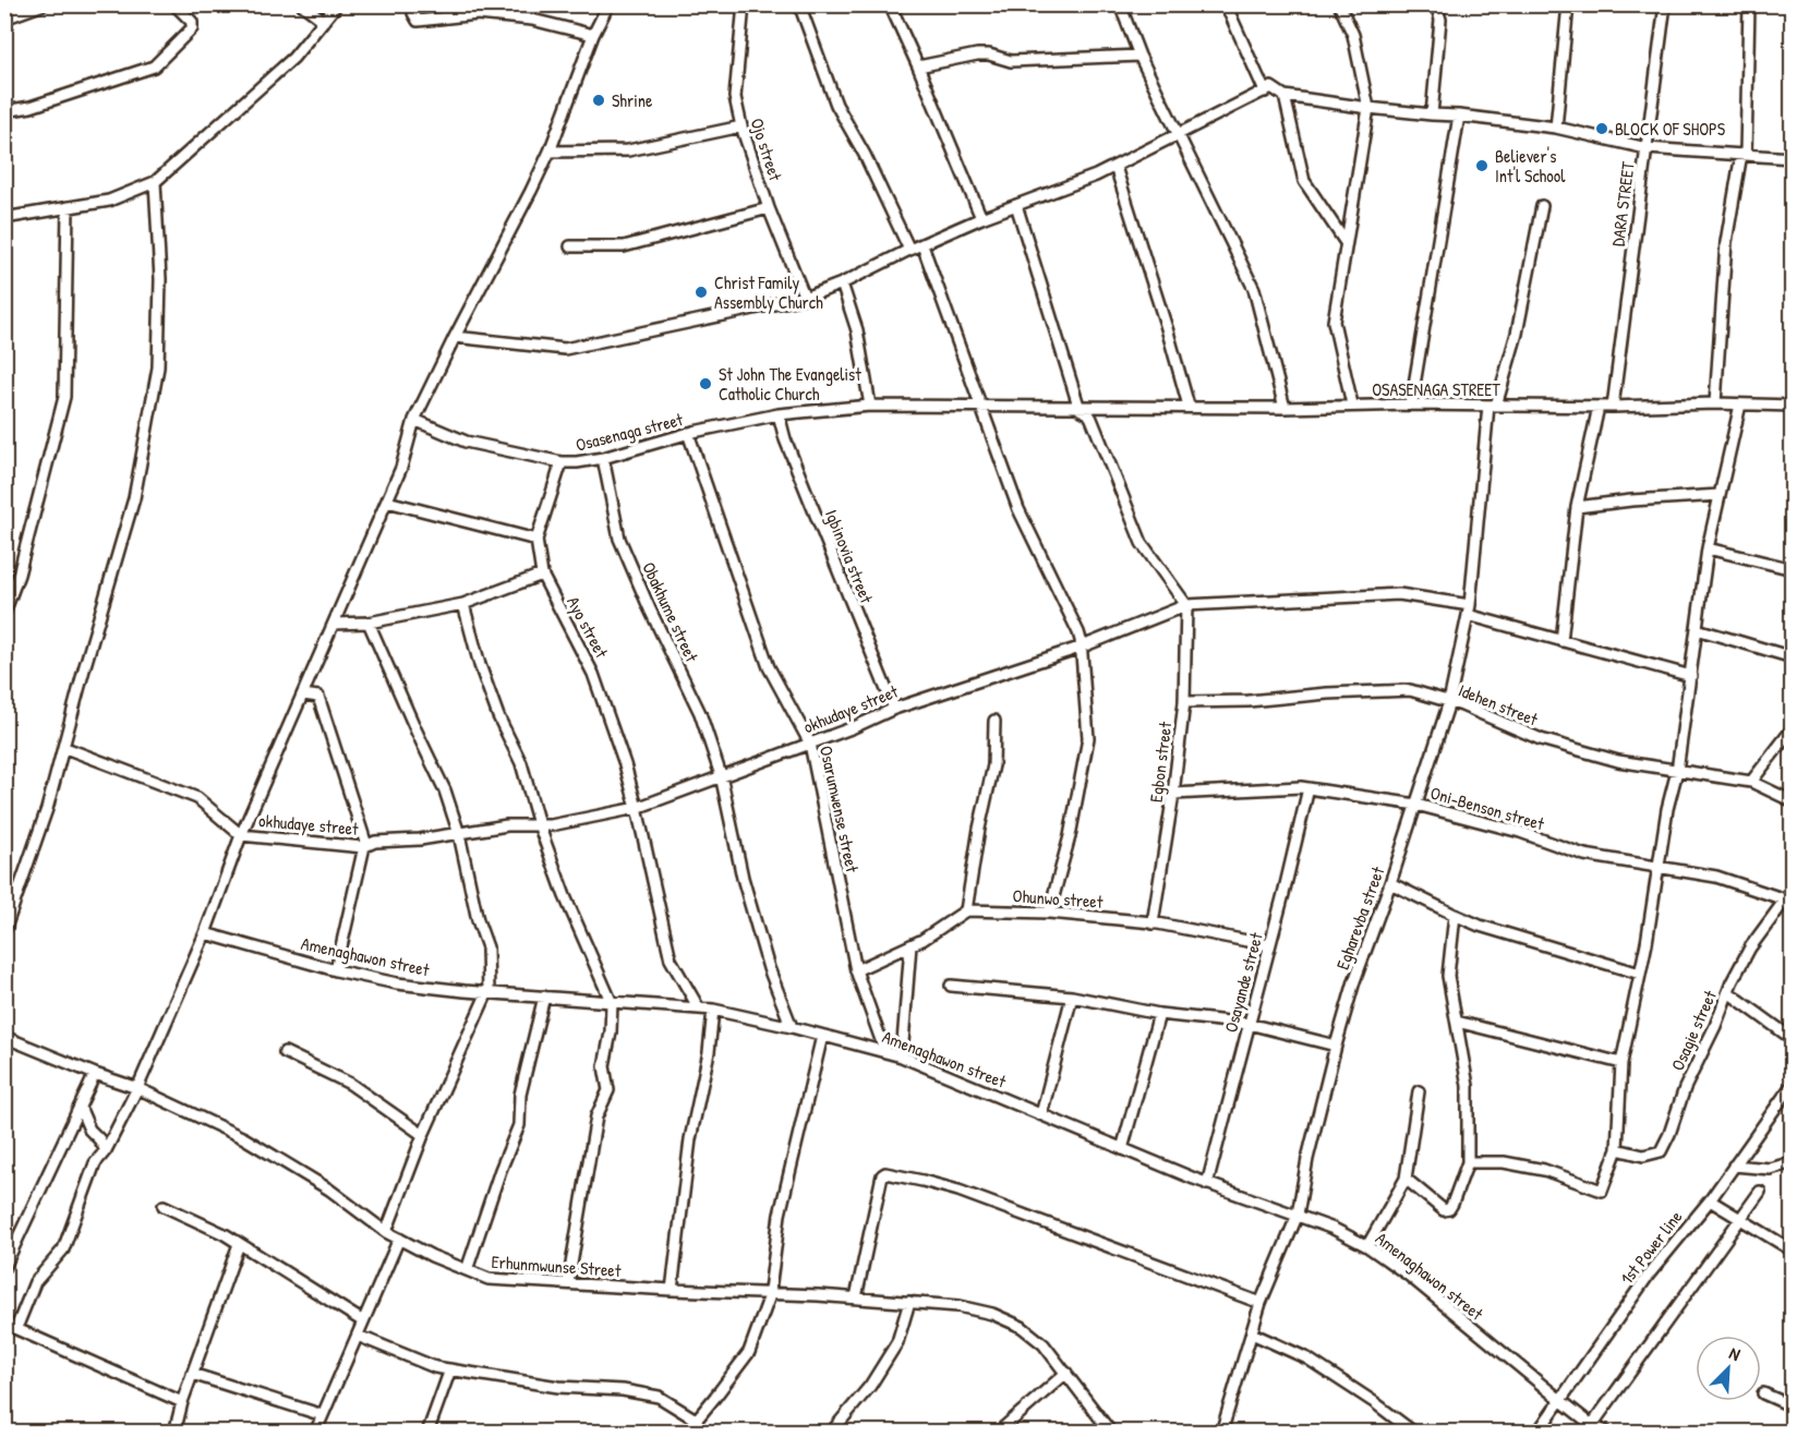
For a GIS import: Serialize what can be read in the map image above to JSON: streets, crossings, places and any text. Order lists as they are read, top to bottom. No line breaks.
{"streets":{"street":["Ojo street","DARA STREET","OSASENAGA STREET","Osasenaga street","Igbinovia street","Obakhume street","Ayo street","Idehen street","okhudaye street","Egbon street","Oni-Benson street","Osarumwense street","Ohunwo street","Egharevba street","Amenaghawon street","Osayande street","Osagie street","1st Power line","Erhunmwunse Street"]},"crossings":[["DARA STREET","OSASENAGA STREET"],["OSASENAGA STREET","Osasenaga street"],["OSASENAGA STREET","Egharevba street"],["Osasenaga street","Igbinovia street"],["Osasenaga street","Obakhume street"],["Osasenaga street","Ayo street"],["Osasenaga street","Osarumwense street"],["Igbinovia street","okhudaye street"],["Obakhume street","okhudaye street"],["Obakhume street","Amenaghawon street"],["Ayo street","okhudaye street"],["Ayo street","Amenaghawon street"],["Idehen street","Egbon street"],["Idehen street","Egharevba street"],["okhudaye street","Egbon street"],["okhudaye street","Osarumwense street"],["okhudaye street","Egharevba street"],["Egbon street","Oni-Benson street"],["Egbon street","Ohunwo street"],["Oni-Benson street","Egharevba street"],["Oni-Benson street","Osayande street"],["Oni-Benson street","Osagie street"],["Osarumwense street","Amenaghawon street"],["Ohunwo street","Osayande street"],["Egharevba street","Amenaghawon street"],["Amenaghawon street","Osayande street"],["Amenaghawon street","1st Power line"]],"places":["Shrine","BLOCK OF SHOPS","Believer's Int'l School","Christ Family Assembly Church","St John The Evangelist Catholic Church"],"north":"top right"}
